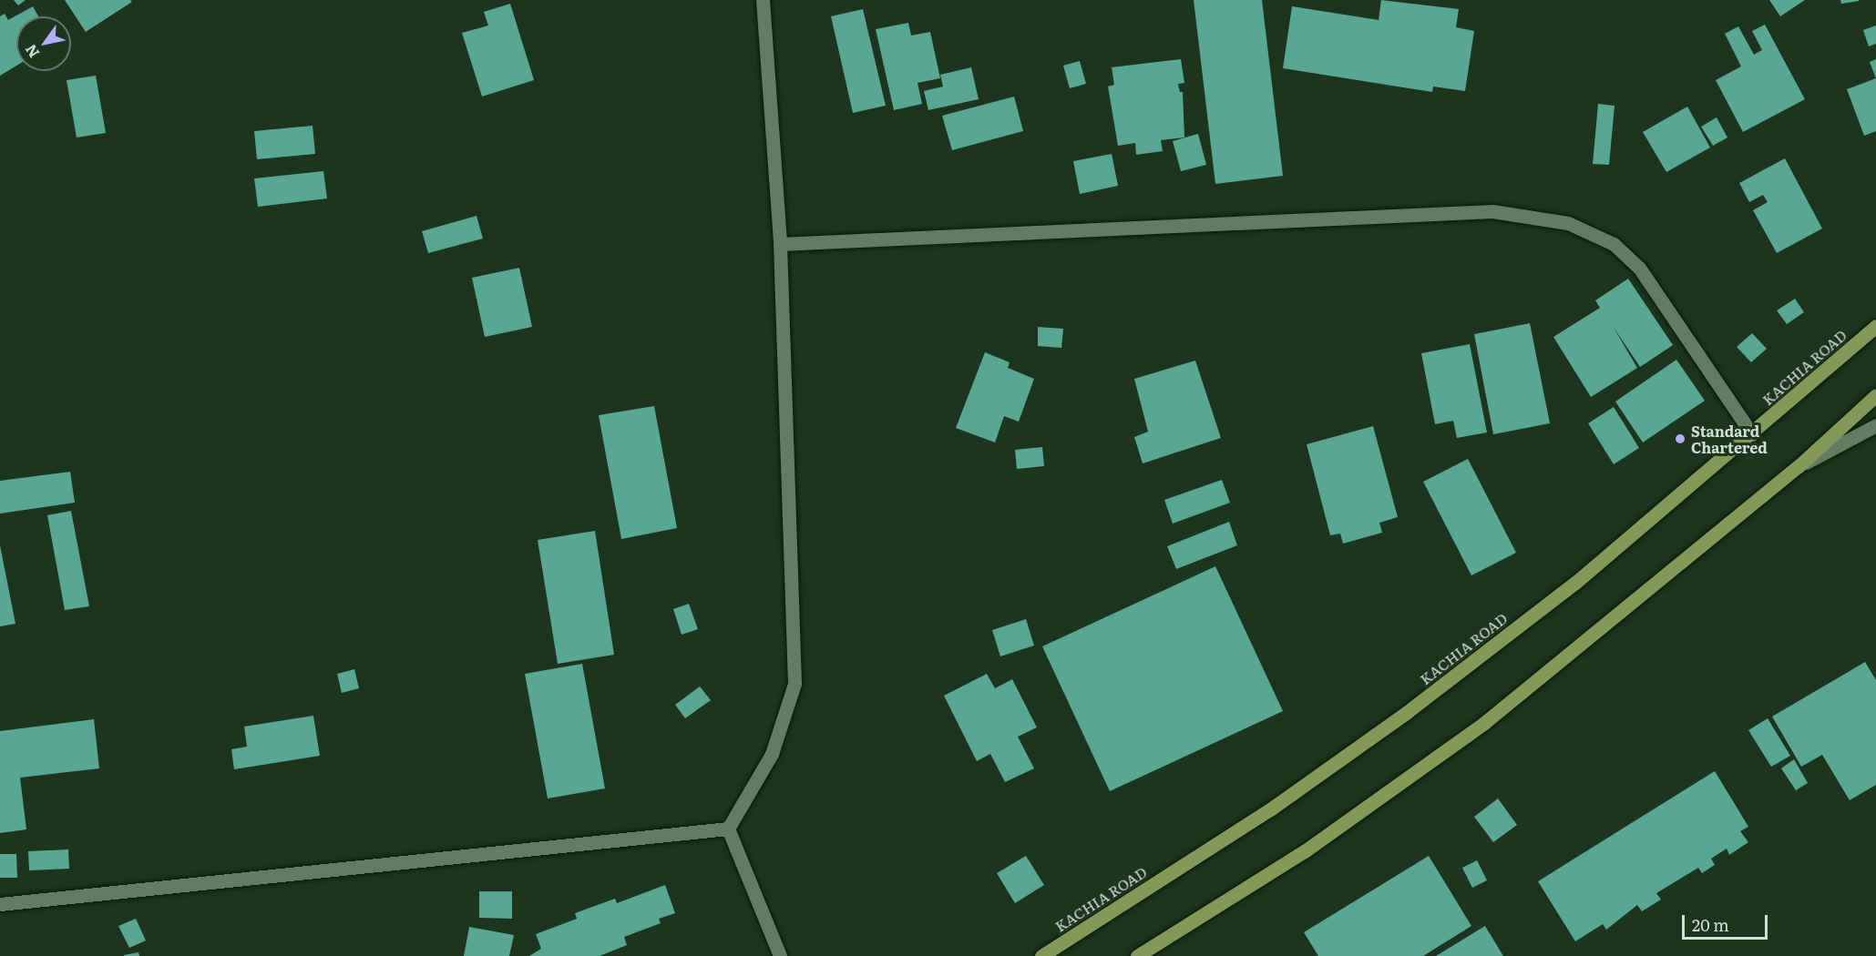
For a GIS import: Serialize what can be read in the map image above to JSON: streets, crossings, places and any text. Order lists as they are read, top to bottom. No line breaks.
{"streets":{"main road":["KACHIA ROAD"]},"places":["Standard Chartered"],"scale_bar":"20 m","north":"bottom left"}
